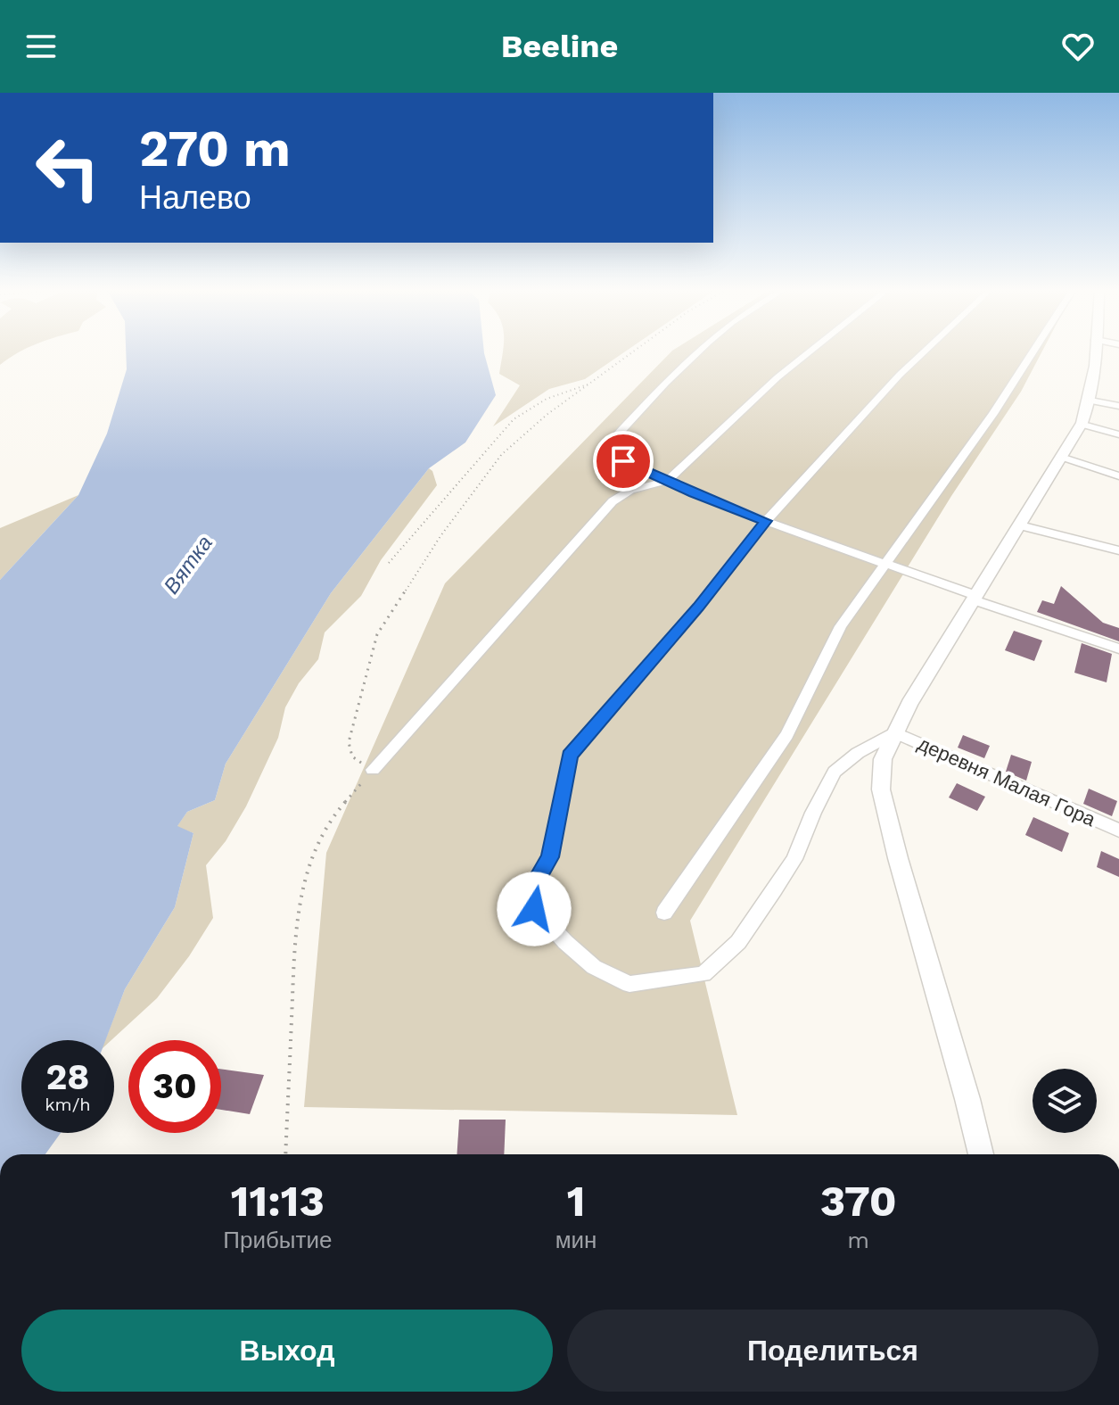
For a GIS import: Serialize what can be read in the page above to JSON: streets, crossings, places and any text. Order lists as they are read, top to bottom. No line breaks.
{"streets":{"street":["деревня Малая Гора"]},"water":["Вятка"],"page":{"header":"Beeline","turn":["270 m","Налево"],"speed":"28 km/h","limit":"30","eta":["11:13","Прибытие","1","мин","370","m"],"buttons":["Выход","Поделиться"]}}
